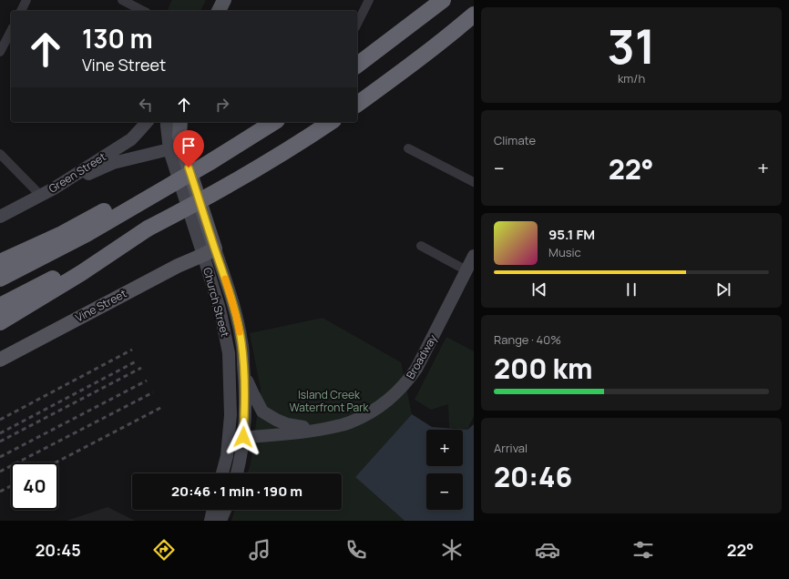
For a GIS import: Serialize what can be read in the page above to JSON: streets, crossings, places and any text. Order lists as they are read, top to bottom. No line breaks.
{"streets":{"main road":["Vine Street"],"street":["Green Street","Church Street","Broadway"]},"crossings":[["Church Street","Vine Street"],["Church Street","Broadway"]],"parks":["Island Creek Waterfront Park"],"page":{"tile":[["31","km/h"],"Climate",["Range · 40%","200 km"],["Arrival","20:46"]],"turn":["130 m","Vine Street"],"heat":["−","22°","+"],"song":["95.1 FM","Music"],"map_buttons":["+","−"],"limit":"40","trip":"20:46 · 1 min · 190 m","tabs":["20:45","22°"]}}
